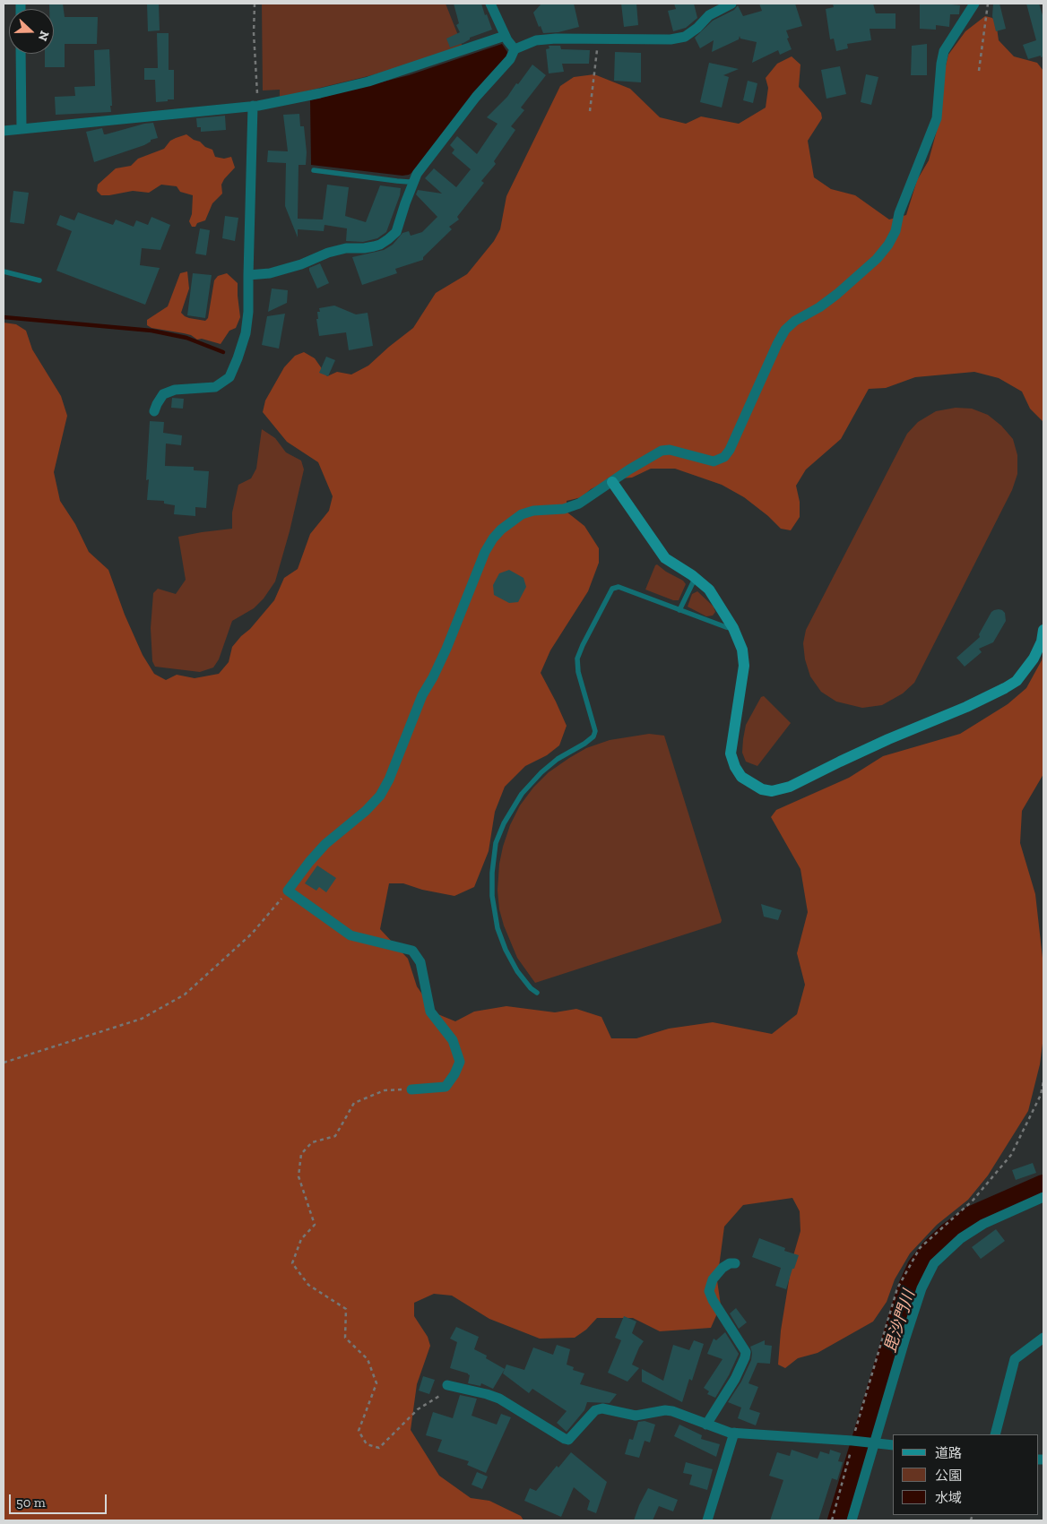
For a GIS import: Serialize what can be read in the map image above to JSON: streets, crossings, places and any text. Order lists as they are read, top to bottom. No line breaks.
{"water":["毘沙門川"],"legend":["道路","公園","水域"],"scale_bar":"50 m","north":"right"}
